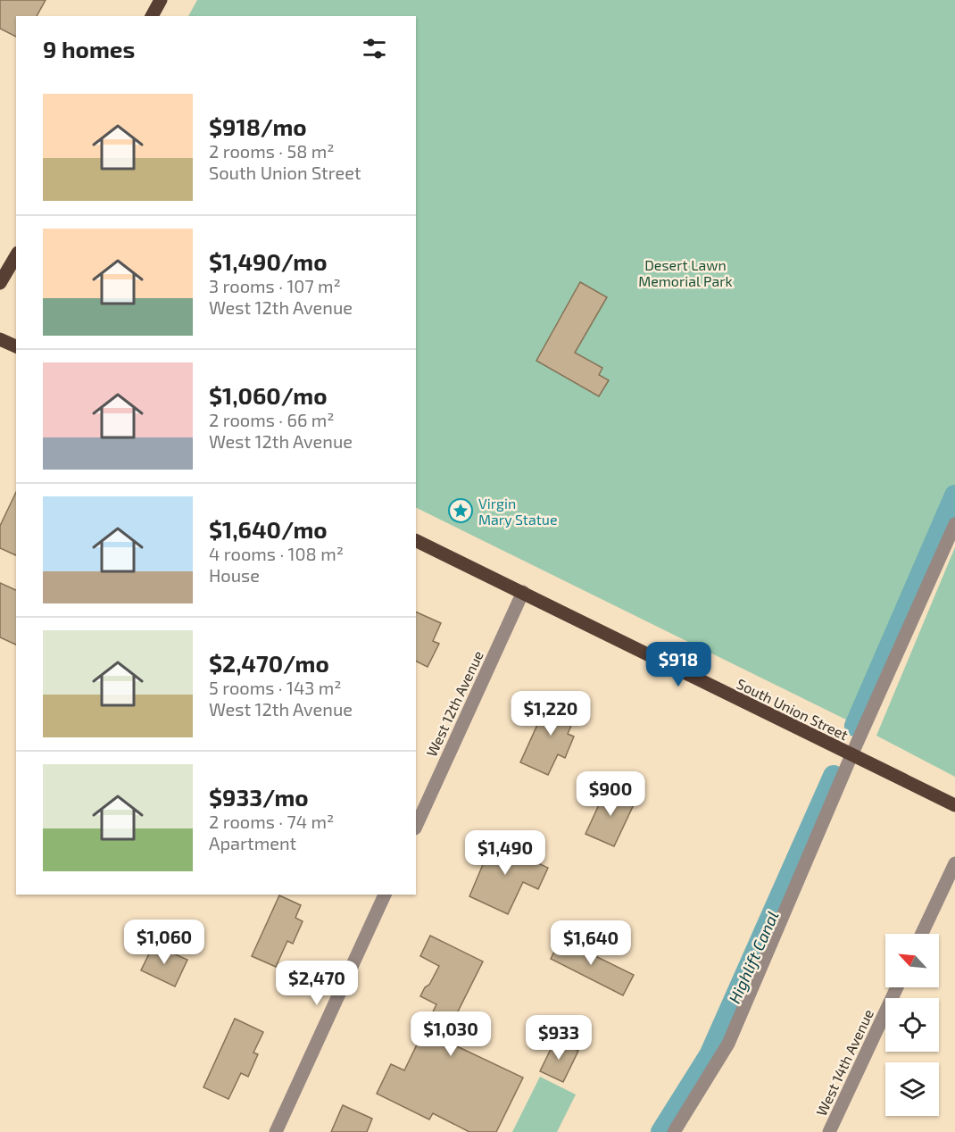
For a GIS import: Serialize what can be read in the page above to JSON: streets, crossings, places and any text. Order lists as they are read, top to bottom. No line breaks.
{"streets":{"main road":["South Union Street"],"street":["West 12th Avenue","West 14th Avenue"]},"crossings":[["West 12th Avenue","South Union Street"]],"water":["Highlift Canal"],"parks":["Desert Lawn Memorial Park"],"places":{"place":["Virgin Mary Statue"]},"north":"top left","page":{"heading":"9 homes","list":[{"name":"$918/mo","note":"2 rooms · 58 m² · South Union Street"},{"name":"$1,490/mo","note":"3 rooms · 107 m² · West 12th Avenue"},{"name":"$1,060/mo","note":"2 rooms · 66 m² · West 12th Avenue"},{"name":"$1,640/mo","note":"4 rooms · 108 m² · House"},{"name":"$2,470/mo","note":"5 rooms · 143 m² · West 12th Avenue"},{"name":"$933/mo","note":"2 rooms · 74 m² · Apartment"}],"price":["$918","$1,220","$900","$1,490","$1,060","$1,640","$2,470","$1,030","$933"]}}
